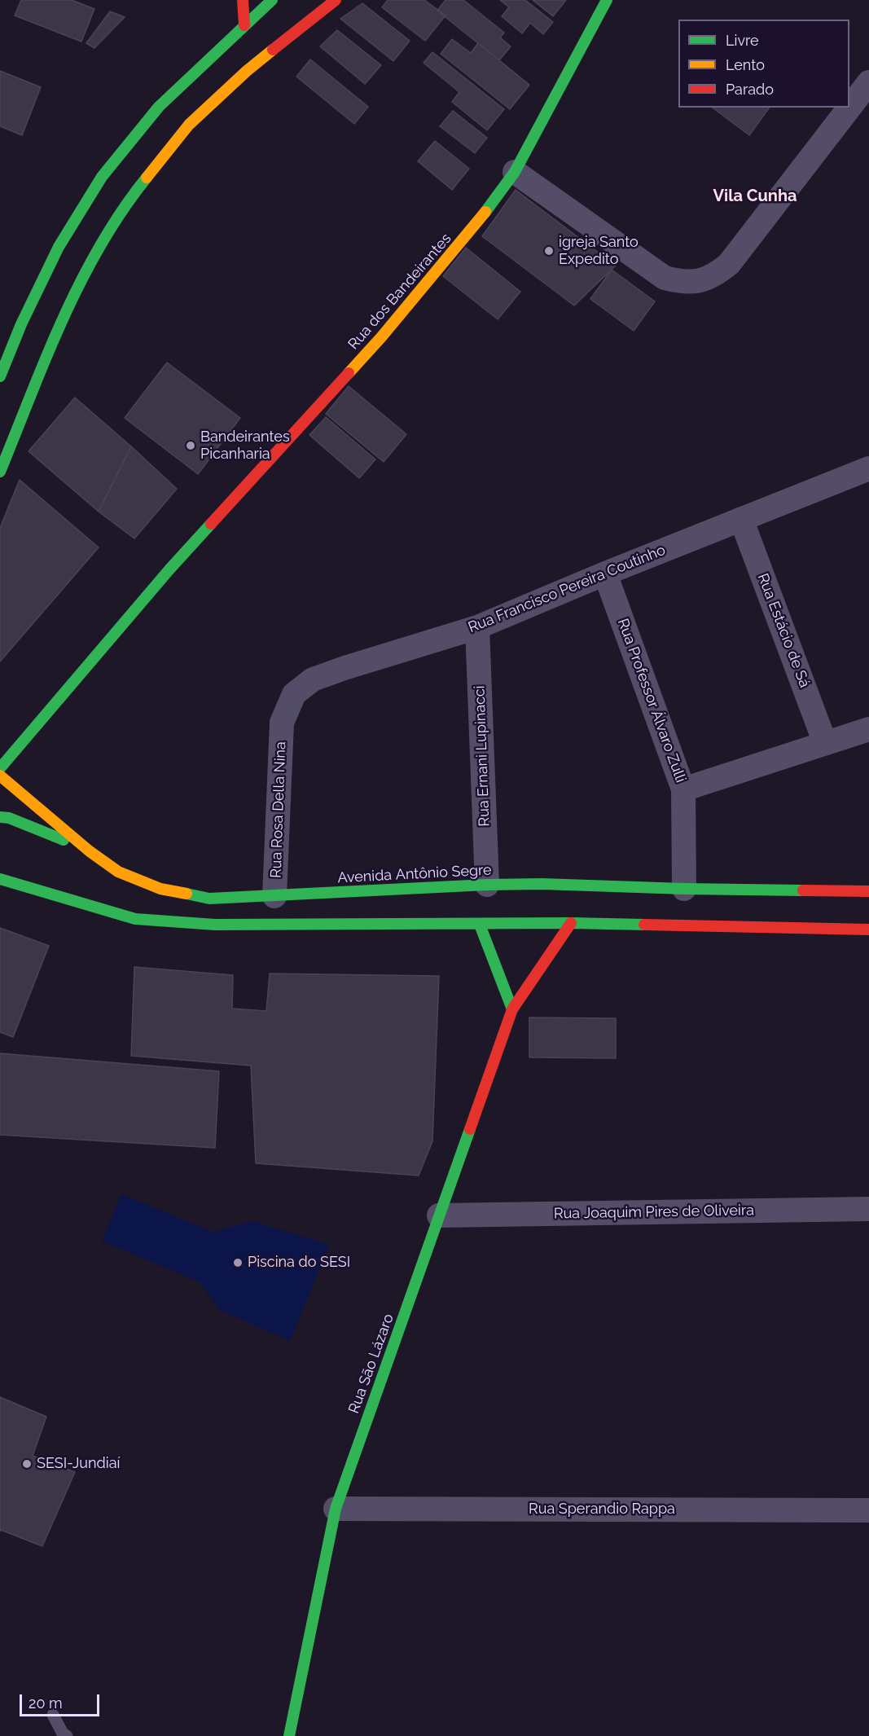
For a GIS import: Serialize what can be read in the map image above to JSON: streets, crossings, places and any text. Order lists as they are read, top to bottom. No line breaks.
{"streets":{"main road":["Rua dos Bandeirantes","Avenida Antônio Segre","Rua São Lázaro"],"street":["Rua Francisco Pereira Coutinho","Rua Estácio de Sá","Rua Professor Álvaro Zulli","Rua Ernani Lupinacci","Rua Rosa Della Nina","Rua Joaquim Pires de Oliveira","Rua Sperandio Rappa"]},"crossings":[["Rua Francisco Pereira Coutinho","Rua Estácio de Sá"],["Rua Francisco Pereira Coutinho","Rua Professor Álvaro Zulli"],["Rua Francisco Pereira Coutinho","Rua Ernani Lupinacci"],["Rua Francisco Pereira Coutinho","Rua Rosa Della Nina"],["Rua Professor Álvaro Zulli","Avenida Antônio Segre"],["Rua Ernani Lupinacci","Avenida Antônio Segre"],["Rua Rosa Della Nina","Avenida Antônio Segre"],["Rua Joaquim Pires de Oliveira","Rua São Lázaro"],["Rua São Lázaro","Rua Sperandio Rappa"]],"districts":["Vila Cunha"],"places":["igreja Santo Expedito","Bandeirantes Picanharia","Piscina do SESI","SESI-Jundiaí"],"legend":["Livre","Lento","Parado"],"scale_bar":"20 m"}
